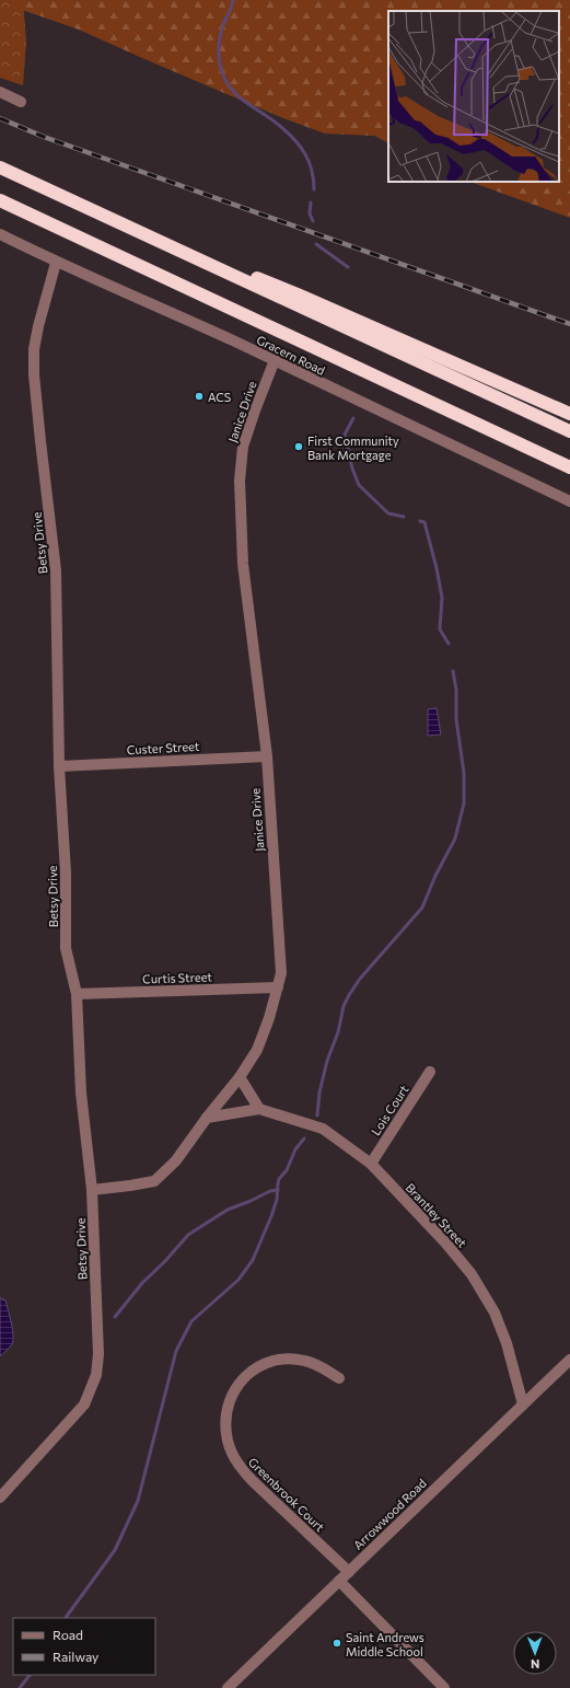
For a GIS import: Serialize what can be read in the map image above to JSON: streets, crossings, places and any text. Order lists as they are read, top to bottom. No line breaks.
{"streets":{"street":["Gracern Road","Janice Drive","Betsy Drive","Custer Street","Curtis Street","Lois Court","Brantley Street","Greenbrook Court","Arrowwood Road"]},"crossings":[["Gracern Road","Janice Drive"],["Gracern Road","Betsy Drive"],["Janice Drive","Betsy Drive"],["Janice Drive","Custer Street"],["Janice Drive","Curtis Street"],["Janice Drive","Brantley Street"],["Betsy Drive","Custer Street"],["Betsy Drive","Curtis Street"],["Lois Court","Brantley Street"],["Brantley Street","Arrowwood Road"],["Greenbrook Court","Arrowwood Road"]],"places":["ACS","First Community Bank Mortgage","Saint Andrews Middle School"],"legend":["Road","Railway"],"north":"bottom"}
